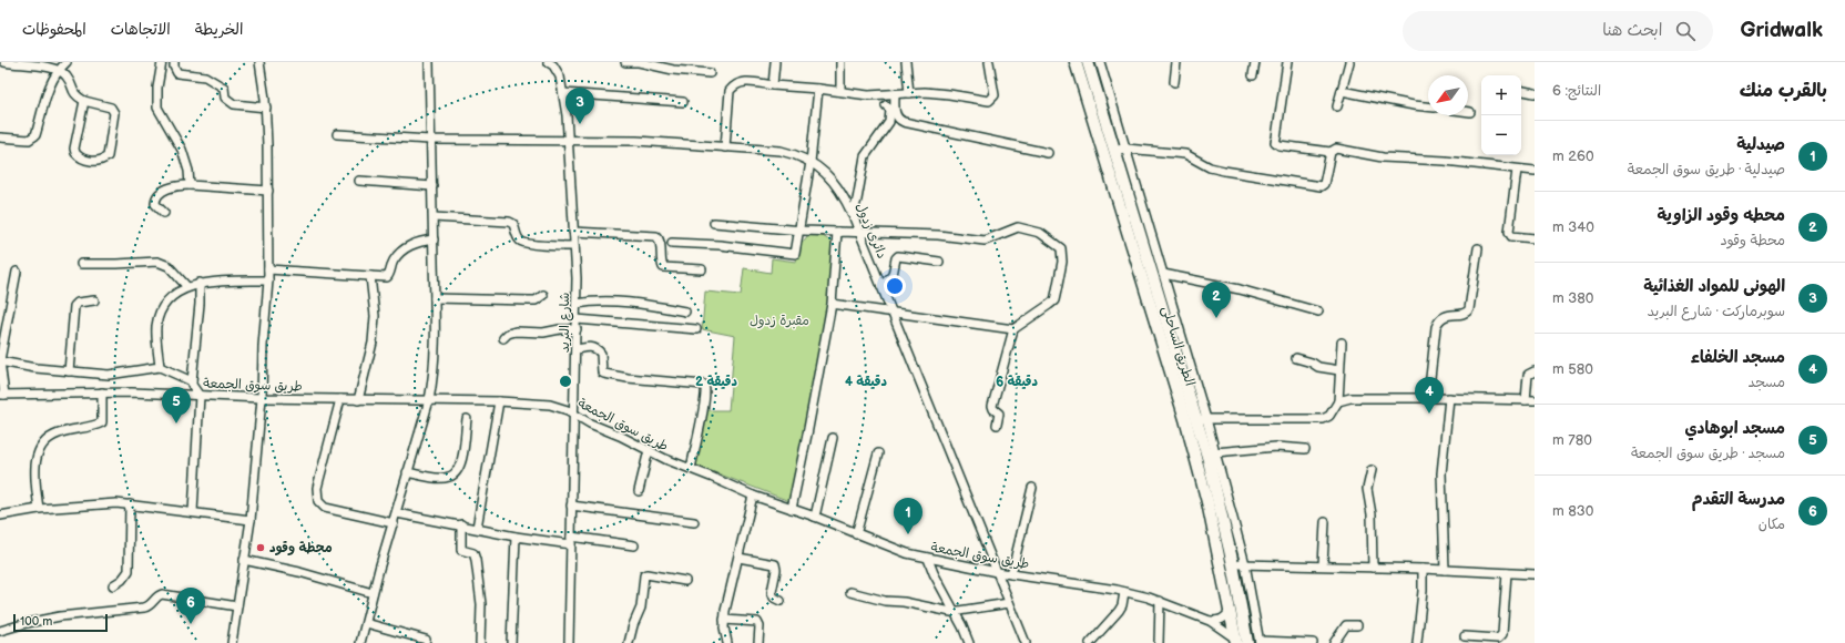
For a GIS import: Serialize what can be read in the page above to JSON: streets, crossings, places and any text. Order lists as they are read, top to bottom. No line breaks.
{"streets":{"highway":["الطريق الساحلى"],"street":["دائرى زدول","شارع البريد","طريق سوق الجمعة"]},"crossings":[["دائرى زدول","شارع البريد"],["دائرى زدول","طريق سوق الجمعة"],["شارع البريد","طريق سوق الجمعة"],["الطريق الساحلى","طريق سوق الجمعة"]],"parks":["مقبرة زدول"],"places":["محطة وقود"],"scale_bar":"100 m","north":"bottom left","page":{"header":"Gridwalk","search":"ابحث هنا","nav":["الخريطة","الاتجاهات","المحفوظات"],"heading":["بالقرب منك","النتائج: 6"],"map_buttons":["+","−"],"pins":["3","2","4","5","1","6"],"list":[{"mark":"1","name":"صيدلية","note":"صيدلية · طريق سوق الجمعة","value":"260 m"},{"mark":"2","name":"محطه وقود الزاوية","note":"محطة وقود","value":"340 m"},{"mark":"3","name":"الهونى للمواد الغذائية","note":"سوبرماركت · شارع البريد","value":"380 m"},{"mark":"4","name":"مسجد الخلفاء","note":"مسجد","value":"580 m"},{"mark":"5","name":"مسجد ابوهادي","note":"مسجد · طريق سوق الجمعة","value":"780 m"},{"mark":"6","name":"مدرسة التقدم","note":"مكان","value":"830 m"}],"scale":"100 m"},"rings":["2 دقيقة","4 دقيقة","6 دقيقة"]}
